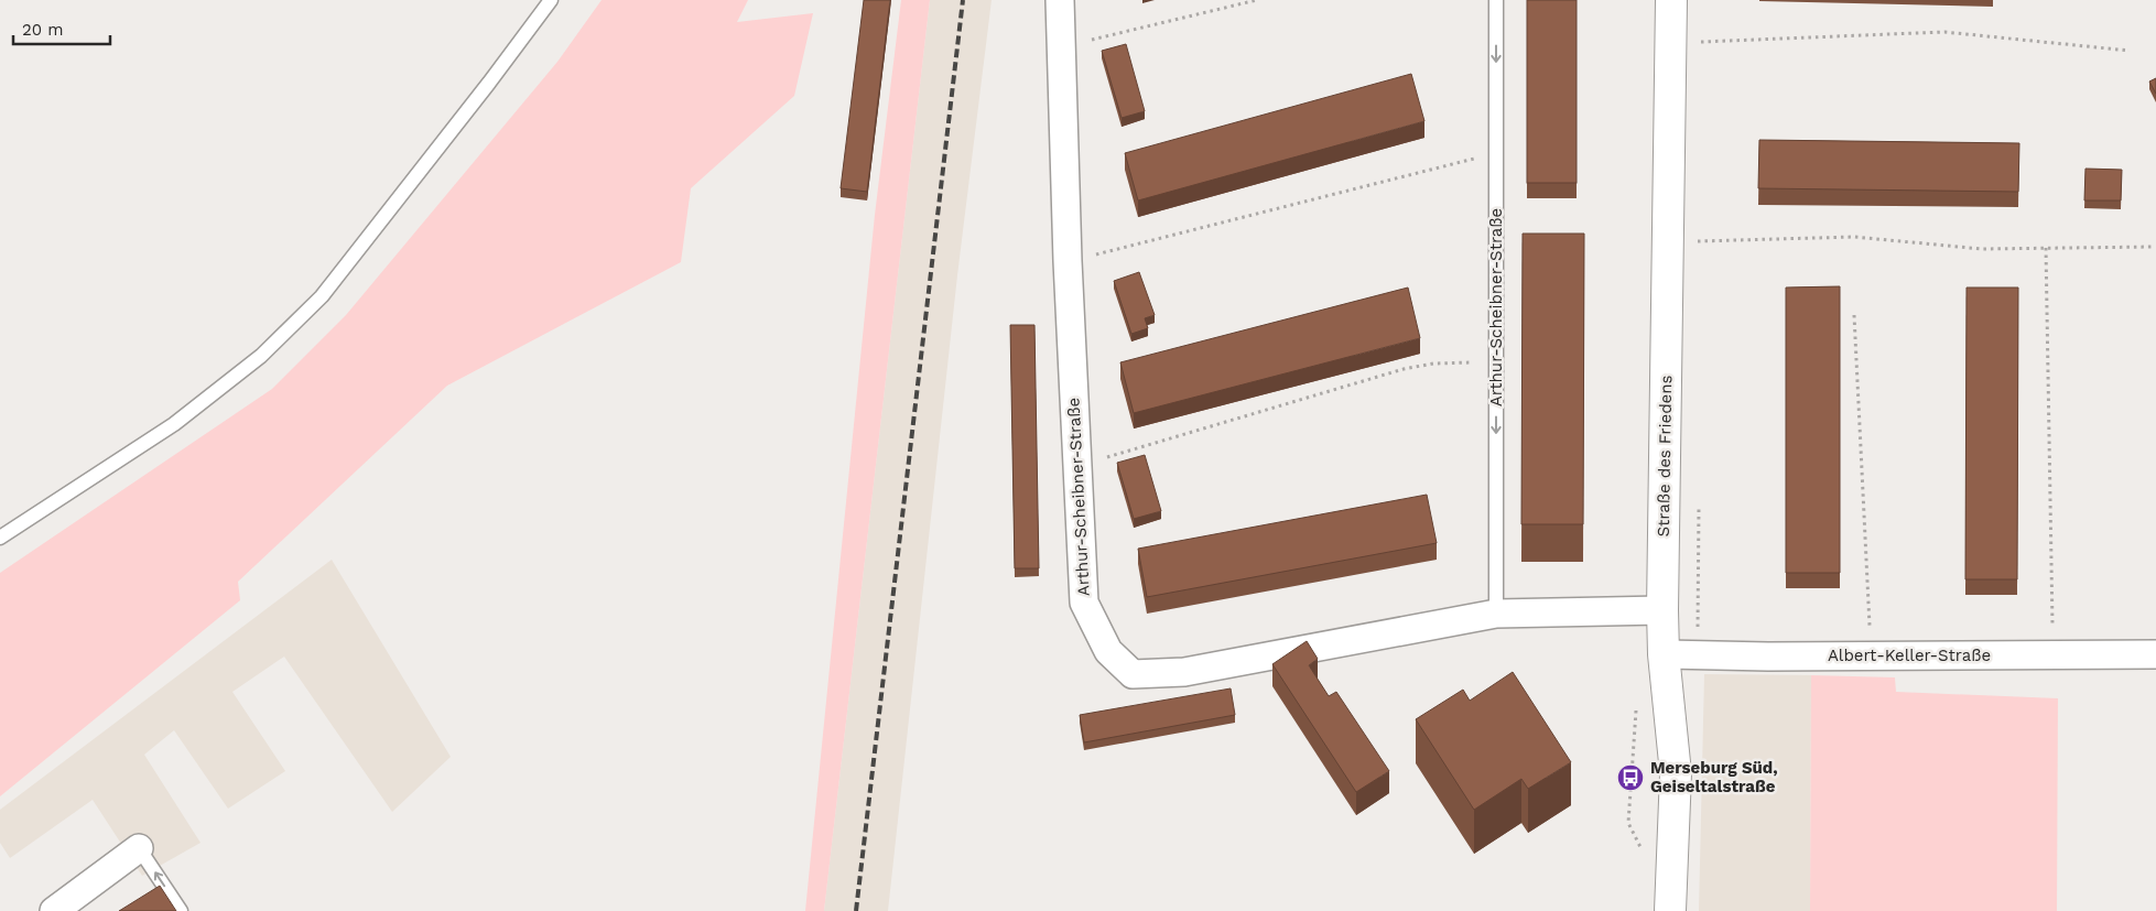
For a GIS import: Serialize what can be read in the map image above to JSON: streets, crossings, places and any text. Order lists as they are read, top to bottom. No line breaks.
{"streets":{"street":["Arthur-Scheibner-Straße","Straße des Friedens","Albert-Keller-Straße"]},"crossings":[["Arthur-Scheibner-Straße","Straße des Friedens"],["Straße des Friedens","Albert-Keller-Straße"]],"places":{"bus stop":["Merseburg Süd, Geiseltalstraße"]},"scale_bar":"20 m"}
